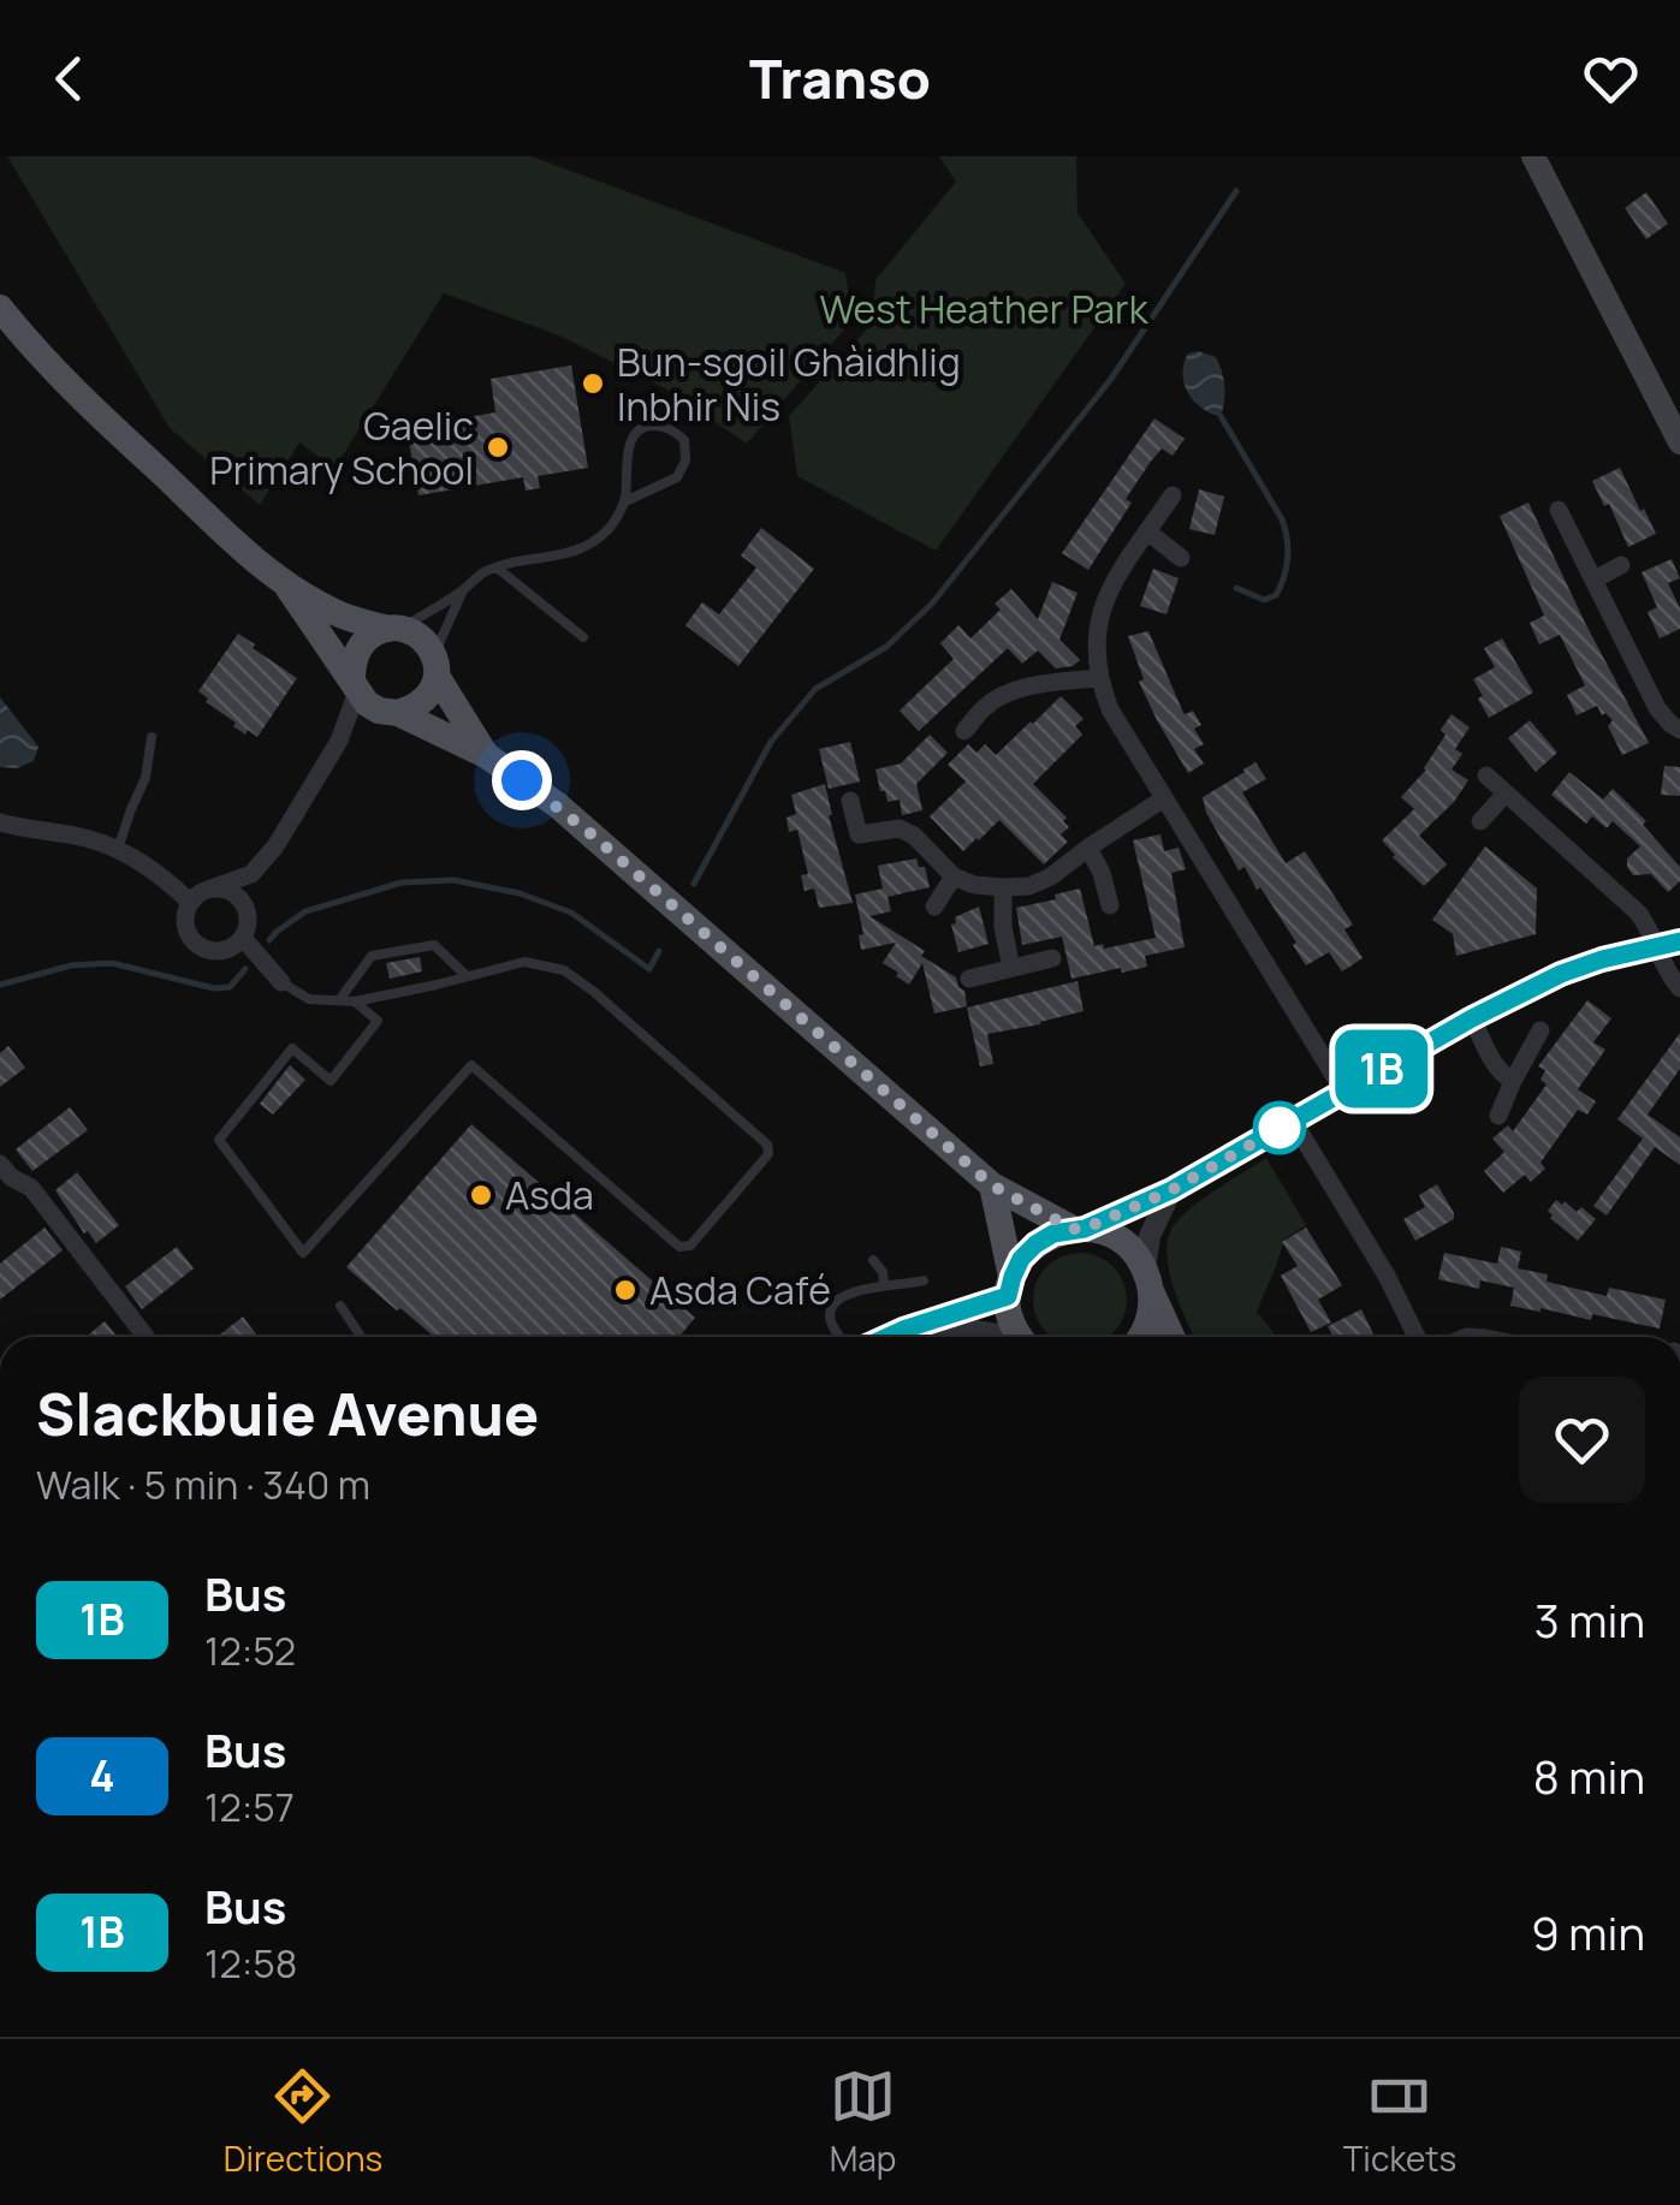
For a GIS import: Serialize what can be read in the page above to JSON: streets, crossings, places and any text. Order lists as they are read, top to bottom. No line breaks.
{"parks":["West Heather Park"],"places":["Bun-sgoil Ghàidhlig Inbhir Nis","Gaelic Primary School","Asda","Asda Café"],"lines":["bus line 1B"],"page":{"header":"Transo","on_map":"1B","heading":["Slackbuie Avenue","Walk · 5 min · 340 m"],"list":[{"mark":"1B","name":"Bus","note":"12:52","value":"3 min"},{"mark":"4","name":"Bus","note":"12:57","value":"8 min"},{"mark":"1B","name":"Bus","note":"12:58","value":"9 min"}],"tabs":["Directions","Map","Tickets"]}}
